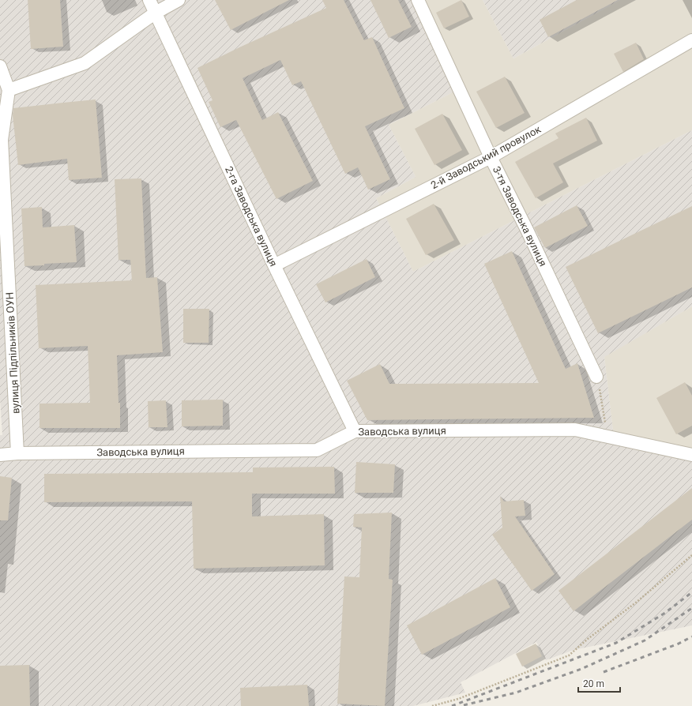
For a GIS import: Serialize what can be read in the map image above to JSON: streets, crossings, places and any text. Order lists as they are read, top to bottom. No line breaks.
{"streets":{"street":["2-й Заводський провулок","2-га Заводська вулиця","3-тя Заводська вулиця","вулиця Підпільників ОУН","Заводська вулиця"]},"crossings":[["2-й Заводський провулок","2-га Заводська вулиця"],["2-й Заводський провулок","3-тя Заводська вулиця"],["2-га Заводська вулиця","Заводська вулиця"],["вулиця Підпільників ОУН","Заводська вулиця"]],"scale_bar":"20 m"}
